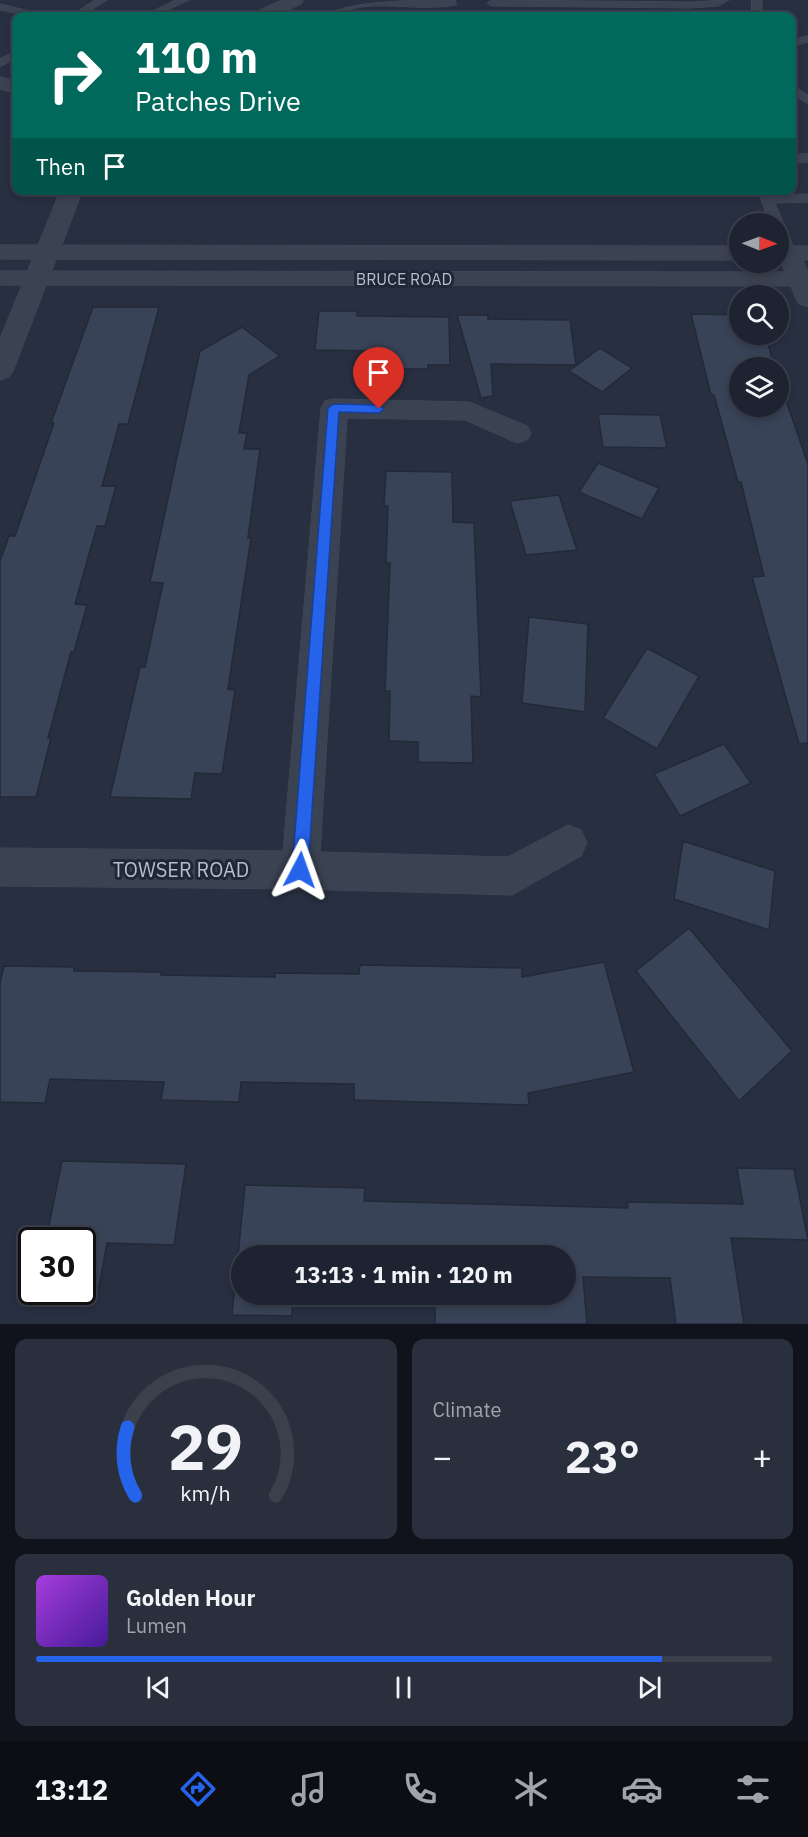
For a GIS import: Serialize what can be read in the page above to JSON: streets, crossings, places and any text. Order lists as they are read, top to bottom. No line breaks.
{"streets":{"street":["BRUCE ROAD","TOWSER ROAD"]},"north":"right","page":{"turn":["110 m","Patches Drive"],"then":"Then","limit":"30","trip":"13:13 · 1 min · 120 m","tile":"Climate","heat":["−","23°","+"],"song":["Golden Hour","Lumen"],"tabs":"13:12","gauge":["29","km/h"]}}
